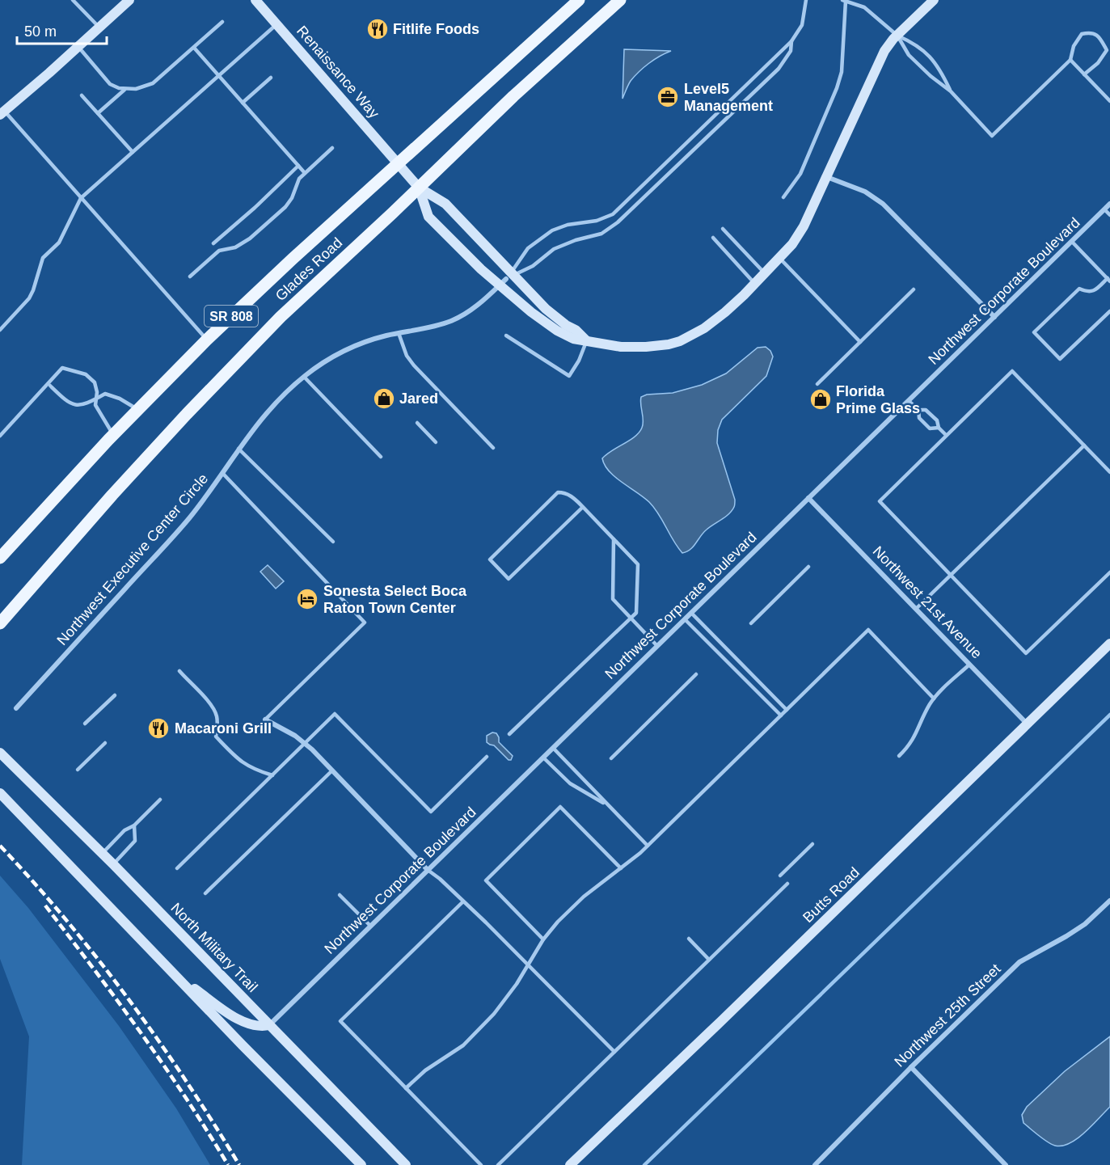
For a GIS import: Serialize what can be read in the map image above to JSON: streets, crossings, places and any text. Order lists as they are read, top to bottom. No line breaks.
{"streets":{"main road":["Glades Road","SR 808"],"street":["Renaissance Way","Northwest Corporate Boulevard","Northwest Executive Center Circle","Northwest 21st Avenue","Butts Road","North Military Trail","Northwest 25th Street"]},"crossings":[["Renaissance Way","Glades Road"],["Northwest Corporate Boulevard","Northwest 21st Avenue"],["Northwest Corporate Boulevard","North Military Trail"],["Northwest 21st Avenue","Butts Road"]],"places":{"restaurant":["Fitlife Foods","Macaroni Grill"],"office":["Level5 Management"],"shop":["Jared","Florida Prime Glass"],"hotel":["Sonesta Select Boca Raton Town Center"]},"scale_bar":"50 m"}
